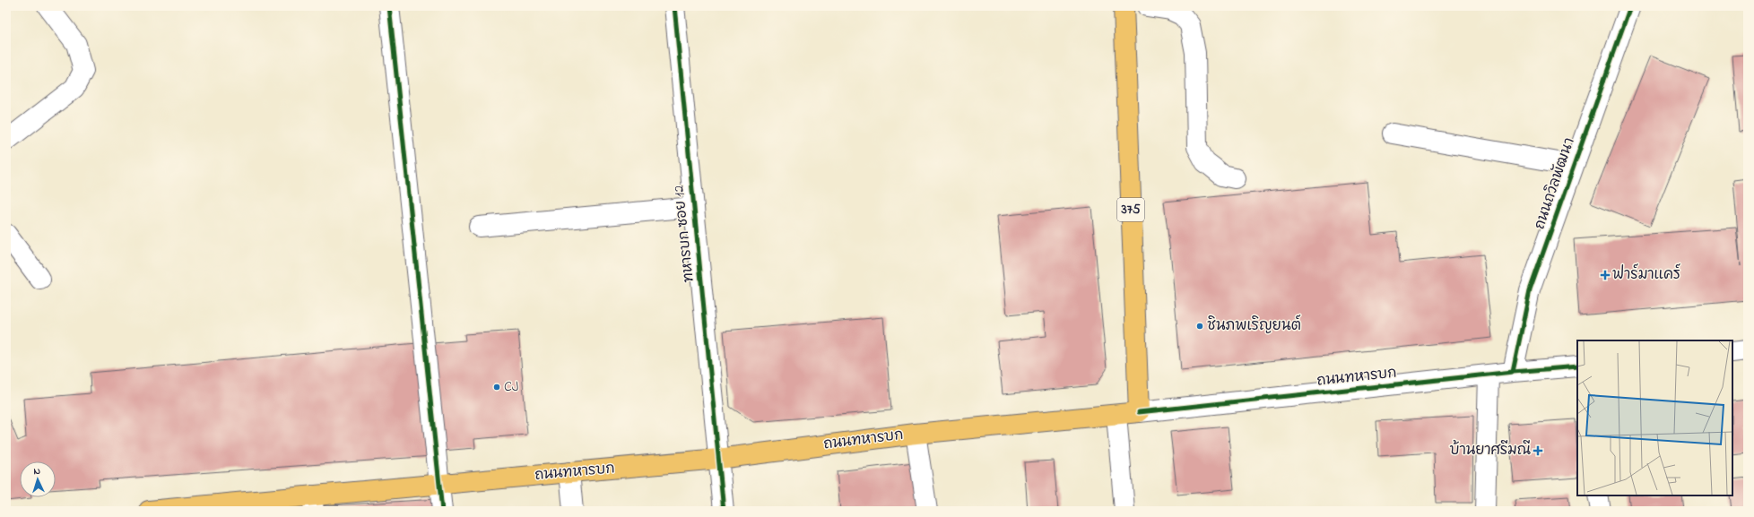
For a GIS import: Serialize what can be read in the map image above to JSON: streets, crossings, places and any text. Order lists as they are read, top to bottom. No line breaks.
{"streets":{"main road":["375","ถนนทหารบก"],"street":["ถนนถวิลพัฒนา","ทหารบก ซอย 12"]},"crossings":[["ถนนถวิลพัฒนา","ถนนทหารบก"],["375","ถนนทหารบก"],["ทหารบก ซอย 12","ถนนทหารบก"]],"places":{"health":["ฟาร์มาแคร์","บ้านยาศรีมณี"],"other":["ชินภพเริญยนต์","CJ"]},"north":"top"}
